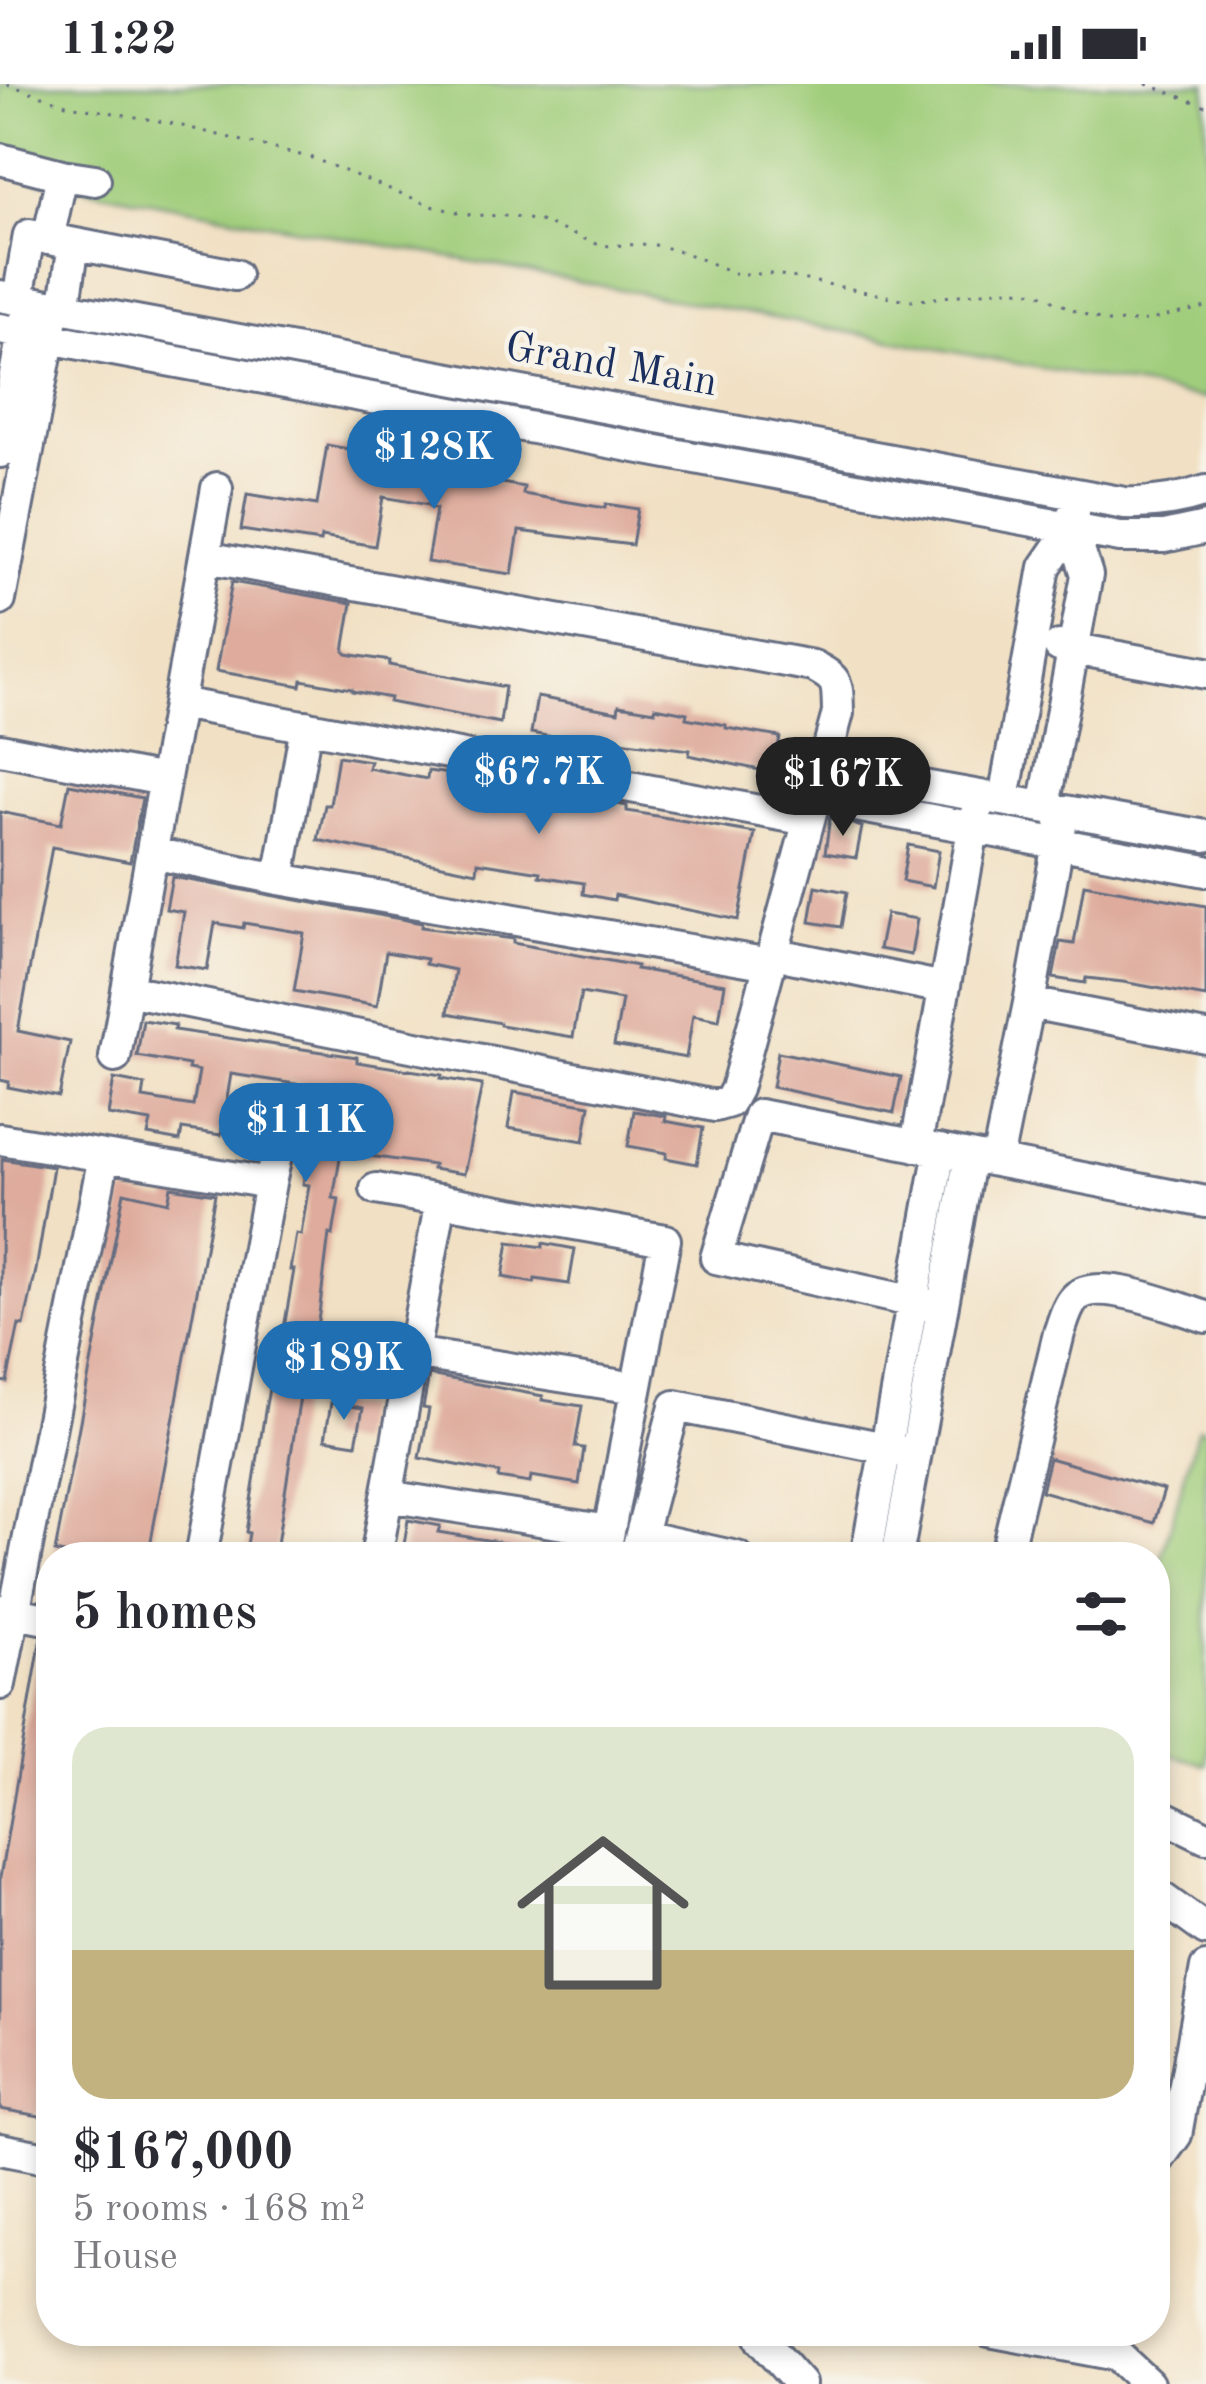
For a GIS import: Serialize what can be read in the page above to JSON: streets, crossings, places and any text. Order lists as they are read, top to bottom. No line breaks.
{"streets":{"street":["Grand Main"]},"page":{"status":"11:22","price":["$128K","$67.7K","$167K","$111K","$189K"],"heading":"5 homes","list":[{"name":"$167,000","note":"5 rooms · 168 m² · House"}]}}
